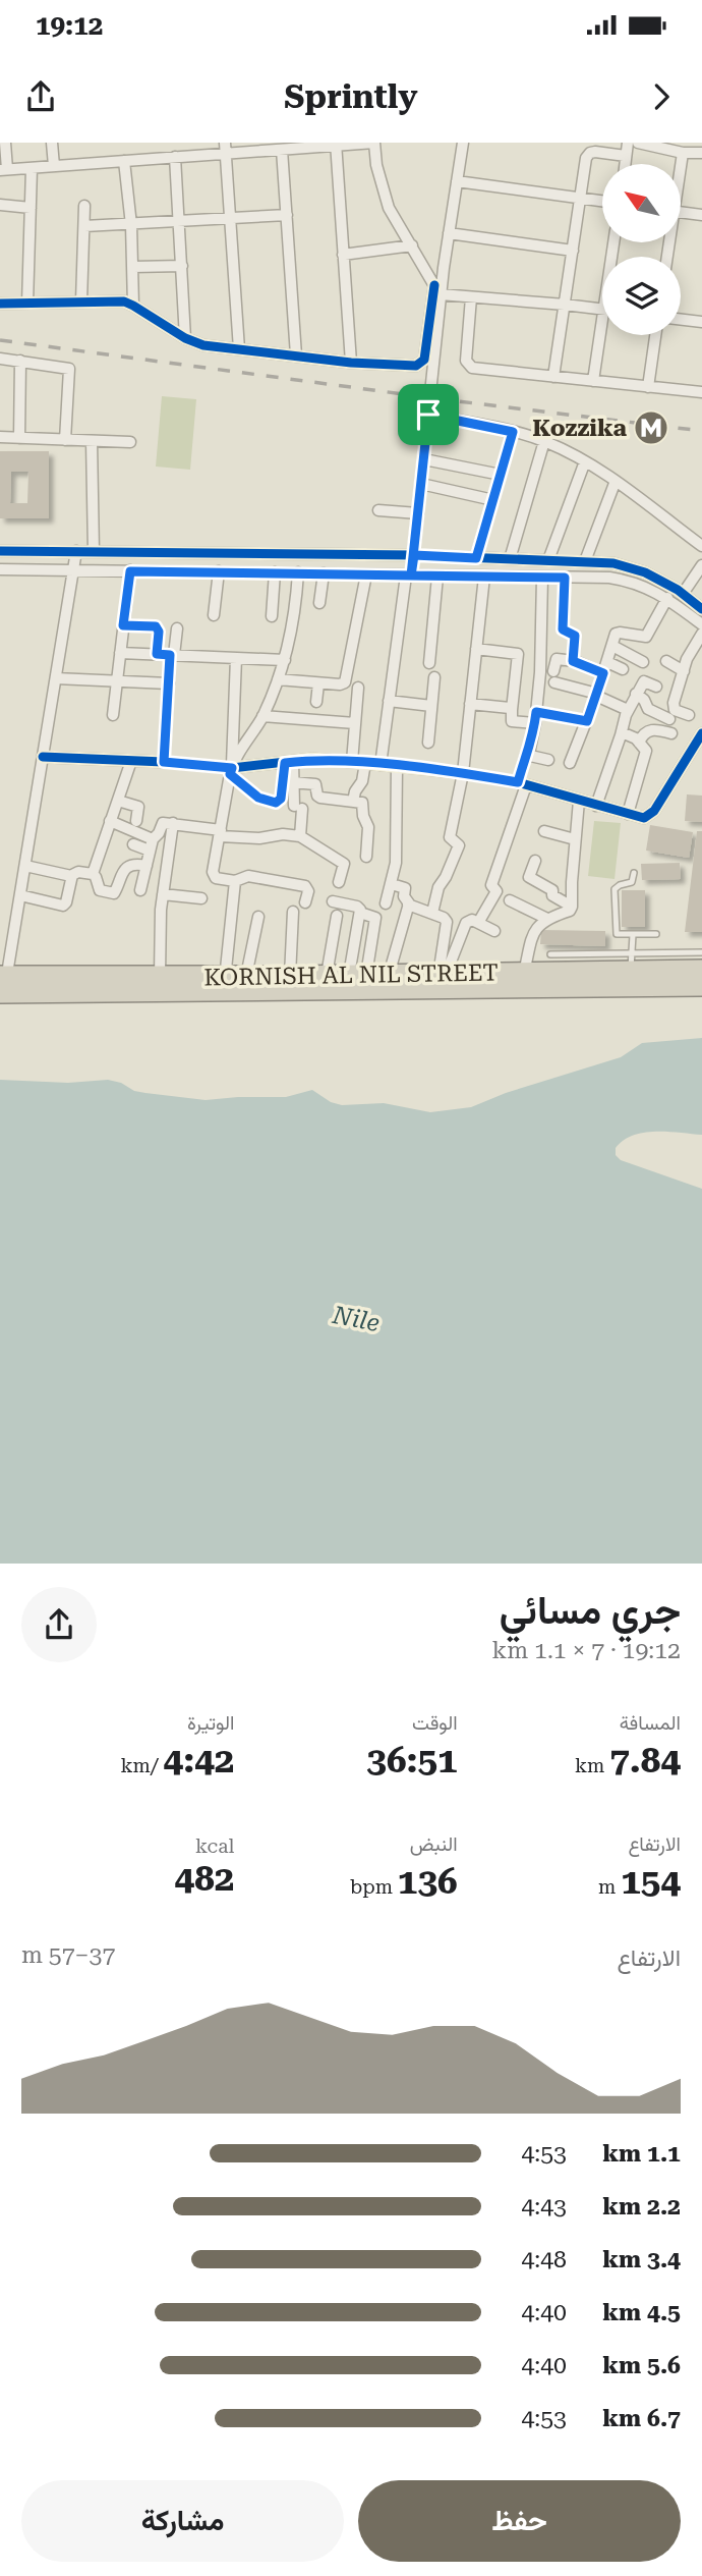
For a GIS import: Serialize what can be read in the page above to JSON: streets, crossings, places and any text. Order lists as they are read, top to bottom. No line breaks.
{"streets":{"highway":["KORNISH AL NIL STREET"]},"water":["Nile"],"places":{"metro station":["Kozzika"]},"north":"top left","page":{"status":"19:12","header":"Sprintly","heading":["جري مسائي","19:12 · 7 × 1.1 km"],"stats":[["المسافة","7.84 km"],["الوقت","36:51"],["الوتيرة","4:42 /km"],["الارتفاع","154 m"],["النبض","136 bpm"],["kcal","482"]],"chart":["الارتفاع","37–57 m"],"list":[{"name":"1.1 km","note":"4:53"},{"name":"2.2 km","note":"4:43"},{"name":"3.4 km","note":"4:48"},{"name":"4.5 km","note":"4:40"},{"name":"5.6 km","note":"4:40"},{"name":"6.7 km","note":"4:53"}],"buttons":["حفظ","مشاركة"]}}
